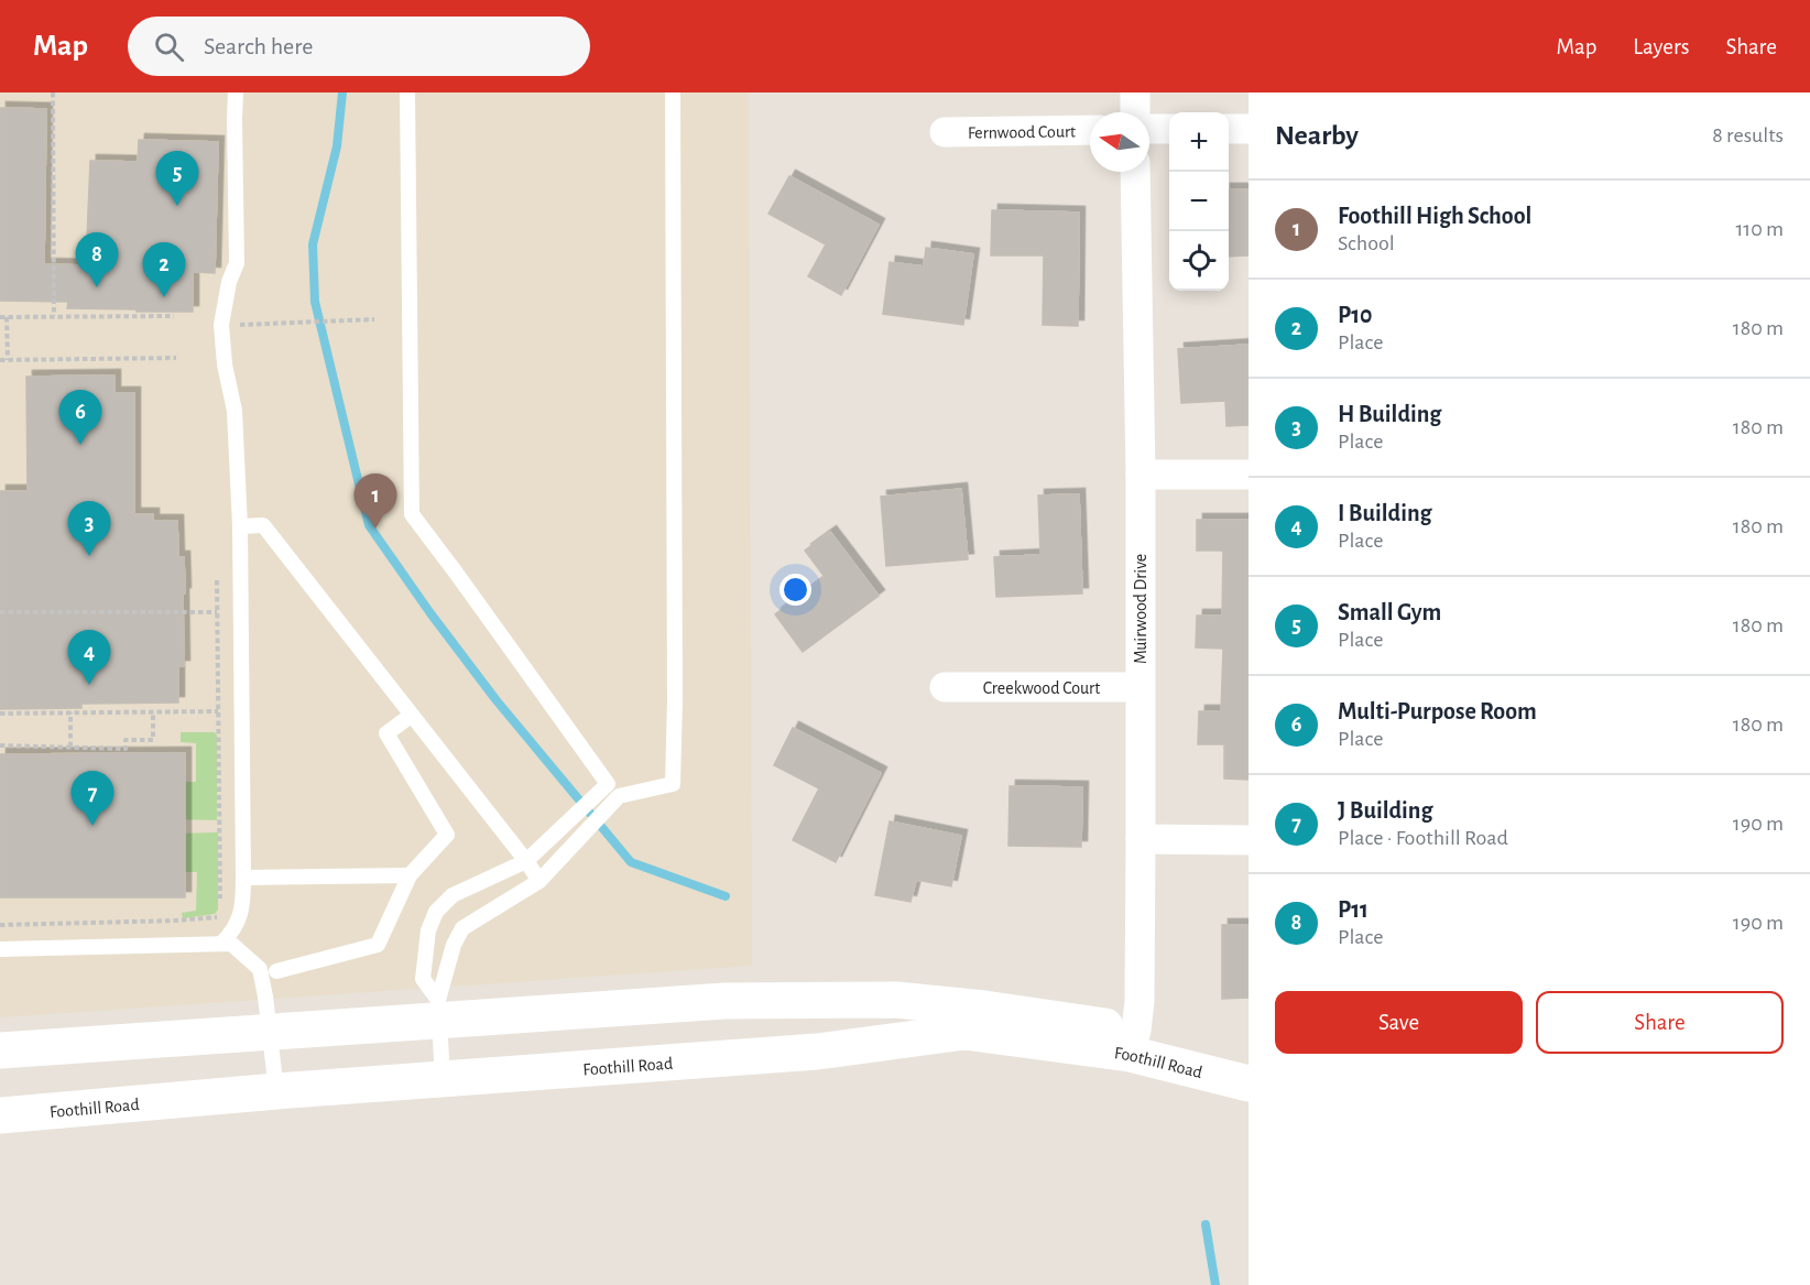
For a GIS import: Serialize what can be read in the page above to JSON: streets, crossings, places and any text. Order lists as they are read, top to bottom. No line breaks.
{"streets":{"main road":["Foothill Road"],"street":["Fernwood Court","Muirwood Drive","Creekwood Court"]},"crossings":[["Muirwood Drive","Creekwood Court"],["Muirwood Drive","Foothill Road"]],"north":"left","page":{"header":"Map","search":"Search here","nav":["Map","Layers","Share"],"heading":["Nearby","8 results"],"map_buttons":["+","−"],"pins":["5","8","2","6","1","3","4","7"],"list":[{"mark":"1","name":"Foothill High School","note":"School","value":"110 m"},{"mark":"2","name":"P10","note":"Place","value":"180 m"},{"mark":"3","name":"H Building","note":"Place","value":"180 m"},{"mark":"4","name":"I Building","note":"Place","value":"180 m"},{"mark":"5","name":"Small Gym","note":"Place","value":"180 m"},{"mark":"6","name":"Multi-Purpose Room","note":"Place","value":"180 m"},{"mark":"7","name":"J Building","note":"Place · Foothill Road","value":"190 m"},{"mark":"8","name":"P11","note":"Place","value":"190 m"}],"buttons":["Save","Share"]}}
